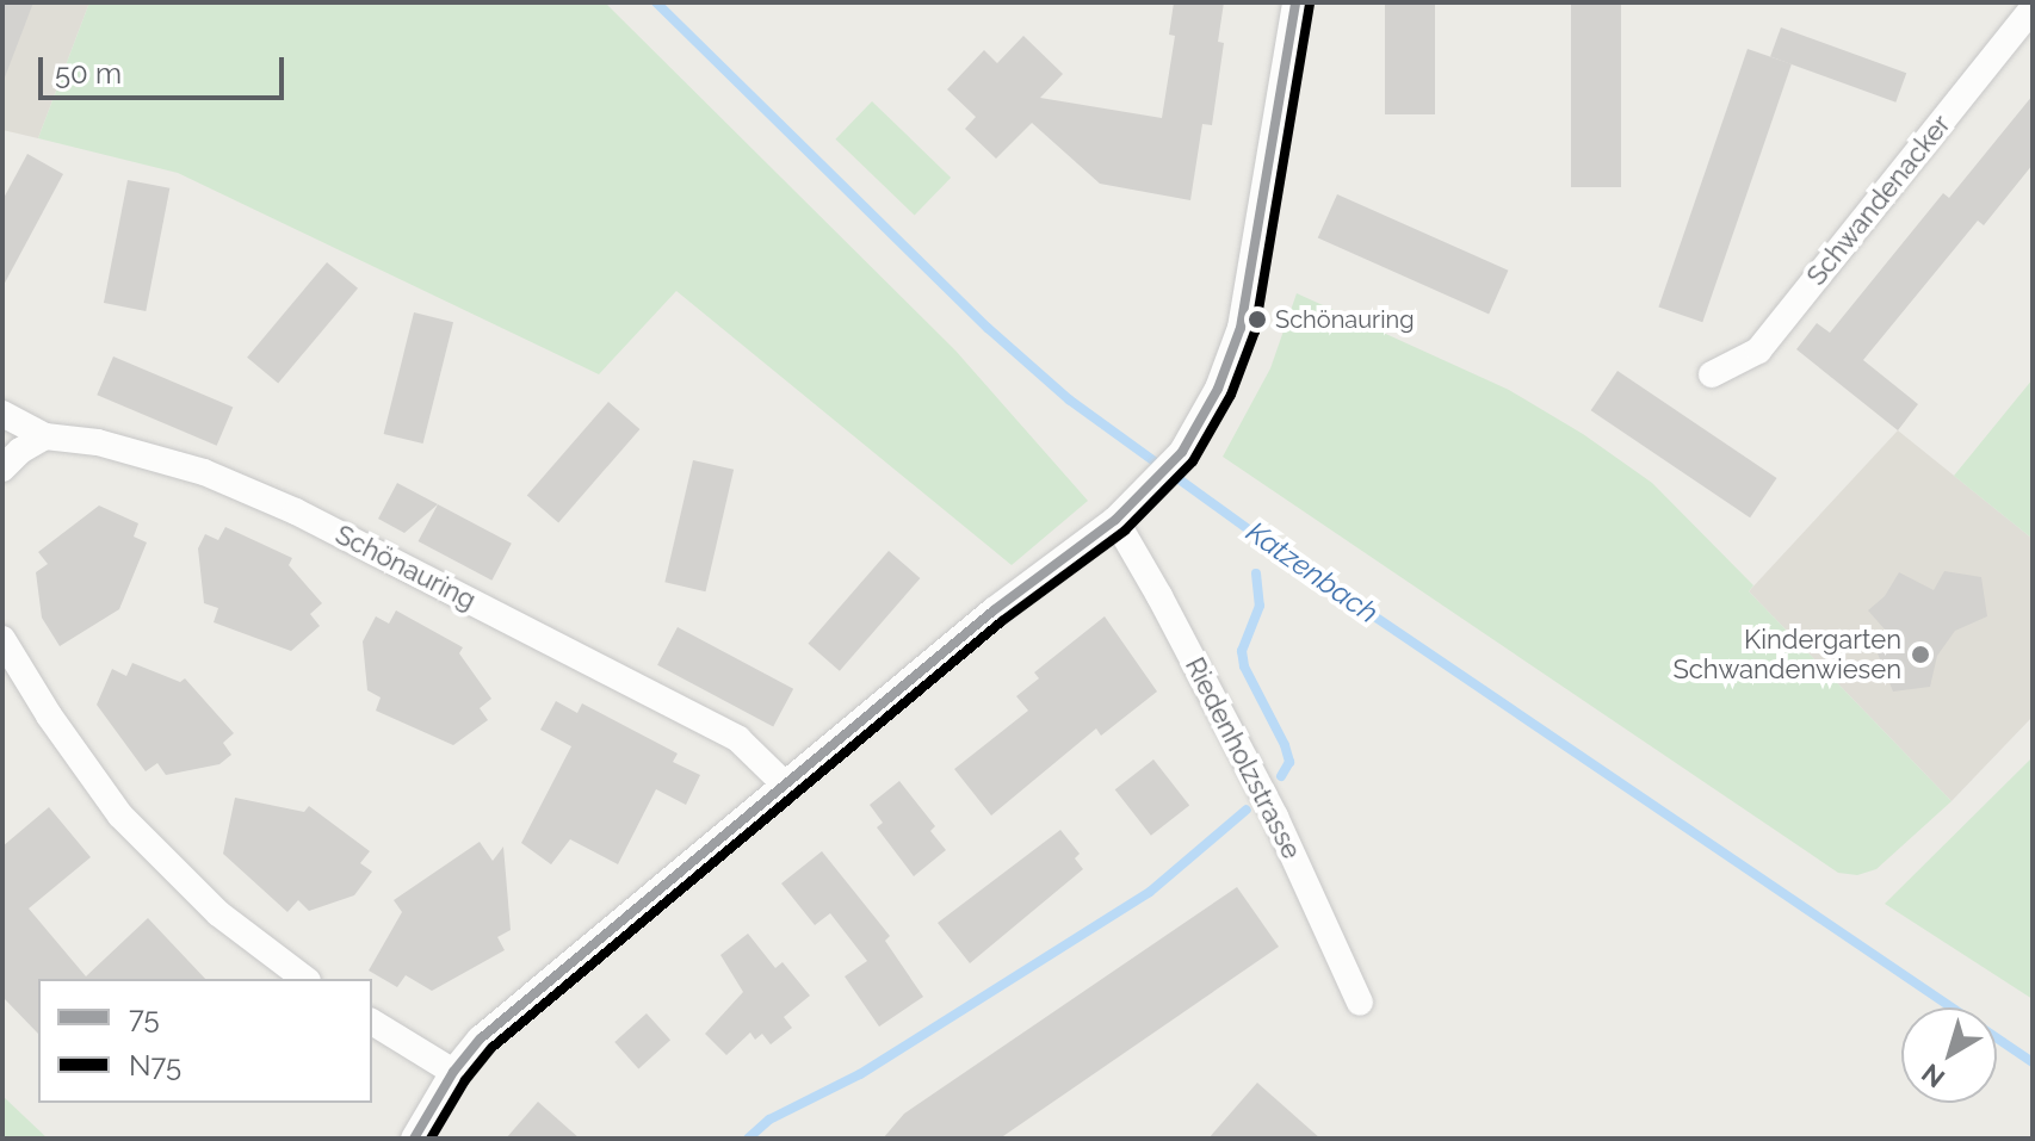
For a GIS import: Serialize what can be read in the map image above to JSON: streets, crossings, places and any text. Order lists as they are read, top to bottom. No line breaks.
{"streets":{"street":["Schwandenacker","Schönauring","Riedenholzstrasse"]},"water":["Katzenbach"],"places":["Schönauring","Kindergarten Schwandenwiesen"],"lines":["transit line 75","transit line N75"],"legend":["75","N75"],"scale_bar":"50 m","north":"bottom left"}
